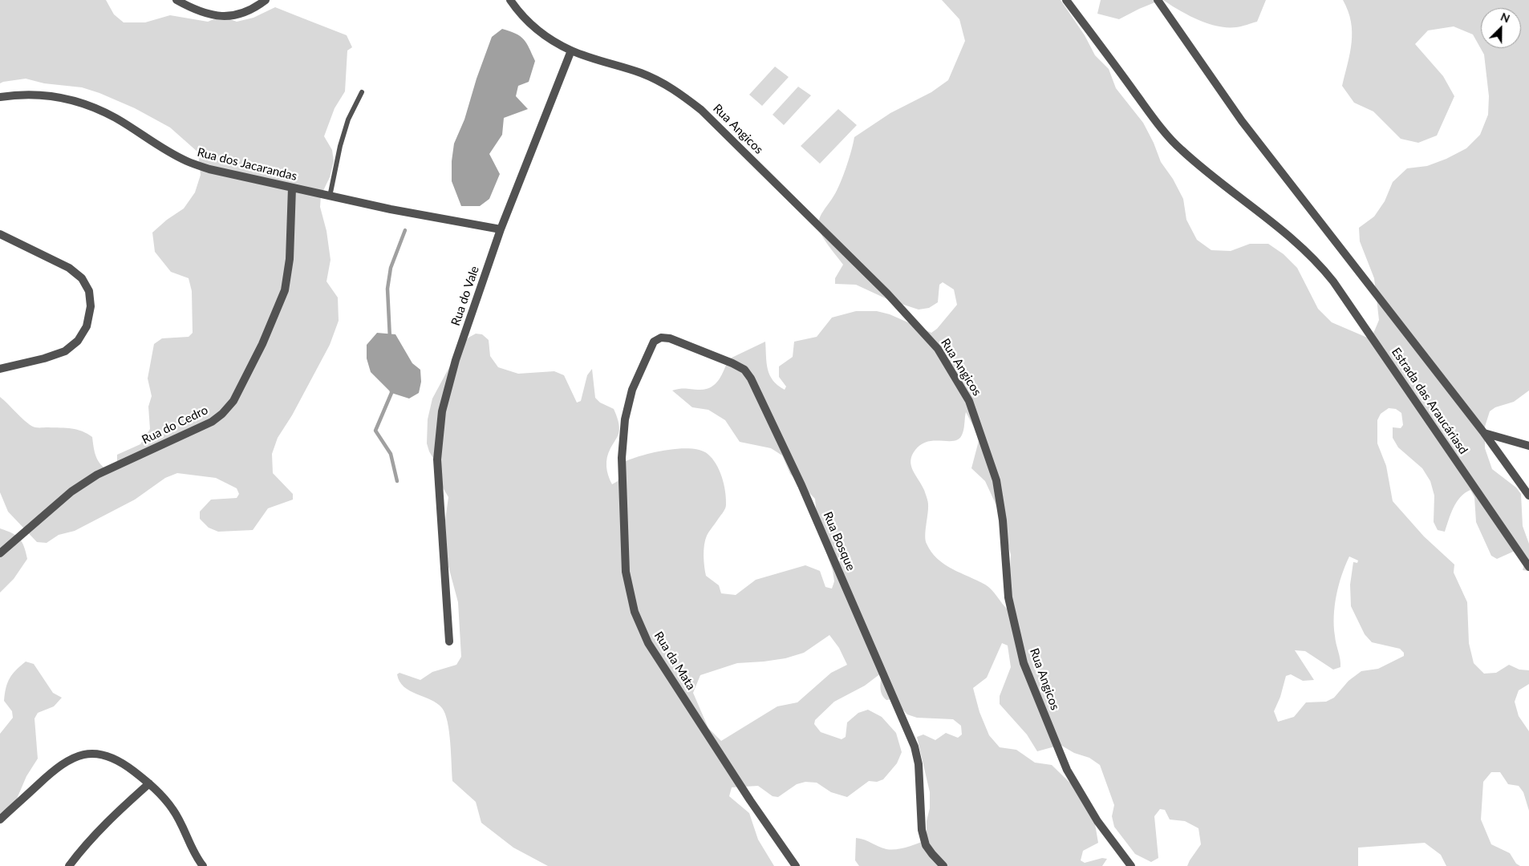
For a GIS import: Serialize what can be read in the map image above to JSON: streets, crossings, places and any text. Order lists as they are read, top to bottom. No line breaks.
{"streets":{"street":["Rua Angicos","Rua dos Jacarandas","Rua do Vale","Estrada das Araucáriasd","Rua do Cedro","Rua Bosque","Rua da Mata"]},"crossings":[["Rua Angicos","Rua do Vale"],["Rua dos Jacarandas","Rua do Vale"],["Rua dos Jacarandas","Rua do Cedro"],["Rua Bosque","Rua da Mata"]],"north":"top right"}
